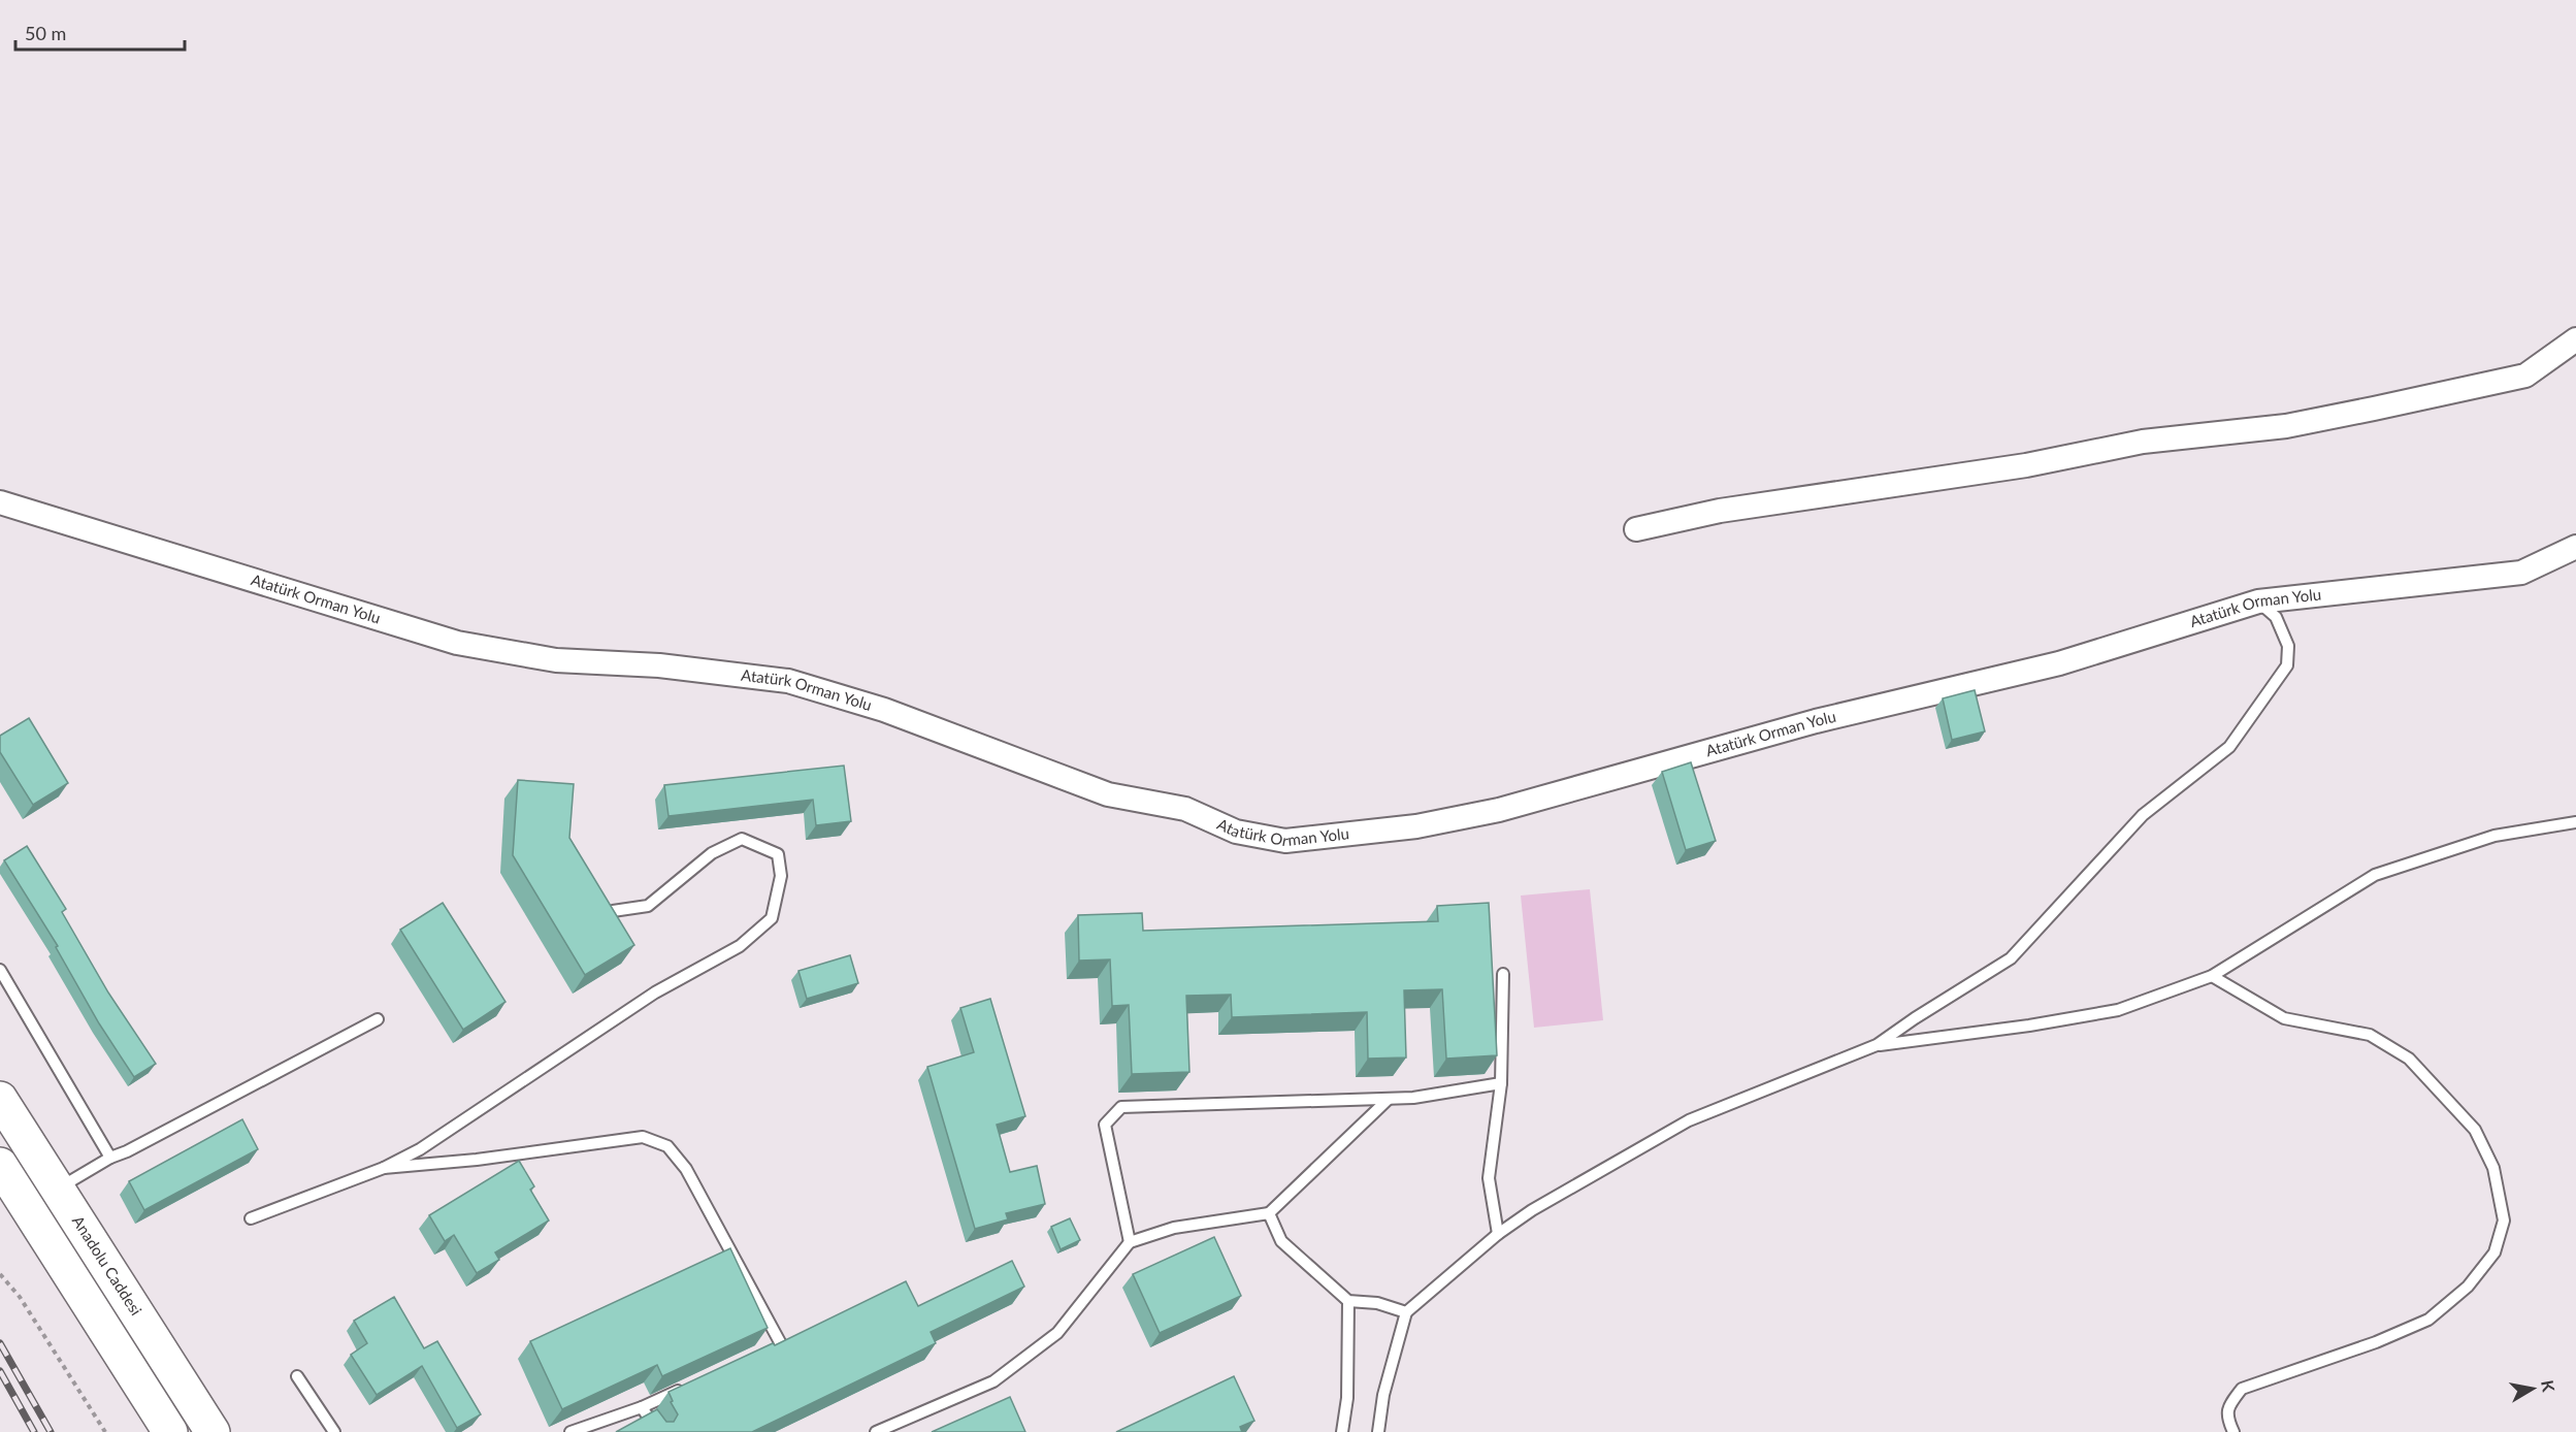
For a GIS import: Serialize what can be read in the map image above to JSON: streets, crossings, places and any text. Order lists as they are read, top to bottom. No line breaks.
{"streets":{"highway":["Anadolu Caddesi"],"street":["Atatürk Orman Yolu"]},"scale_bar":"50 m","north":"right"}
